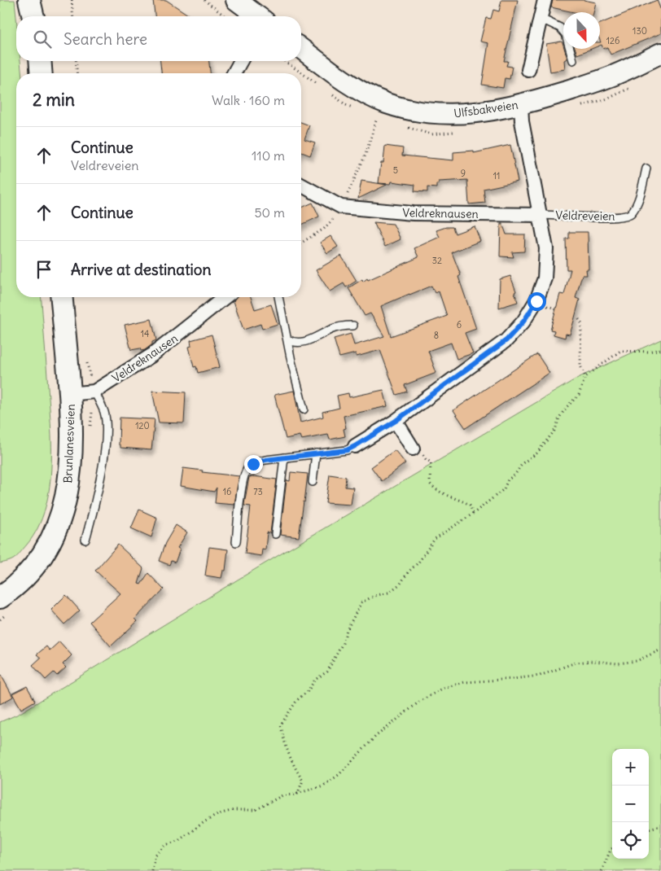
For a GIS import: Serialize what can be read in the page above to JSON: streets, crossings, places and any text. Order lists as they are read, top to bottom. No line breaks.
{"streets":{"main road":["Brunlanesveien"],"street":["Ulfsbakveien","Veldreknausen","Veldreveien"]},"crossings":[["Ulfsbakveien","Veldreveien"],["Veldreknausen","Veldreveien"],["Veldreknausen","Brunlanesveien"]],"house_numbers":["130","126","5","9","11","32","6","14","8","120","16","73"],"north":"bottom","page":{"search":"Search here","heading":["2 min","Walk · 160 m"],"list":[["Continue","Veldreveien","110 m"],["Continue","50 m"],"Arrive at destination"],"map_buttons":["+","−"]}}
